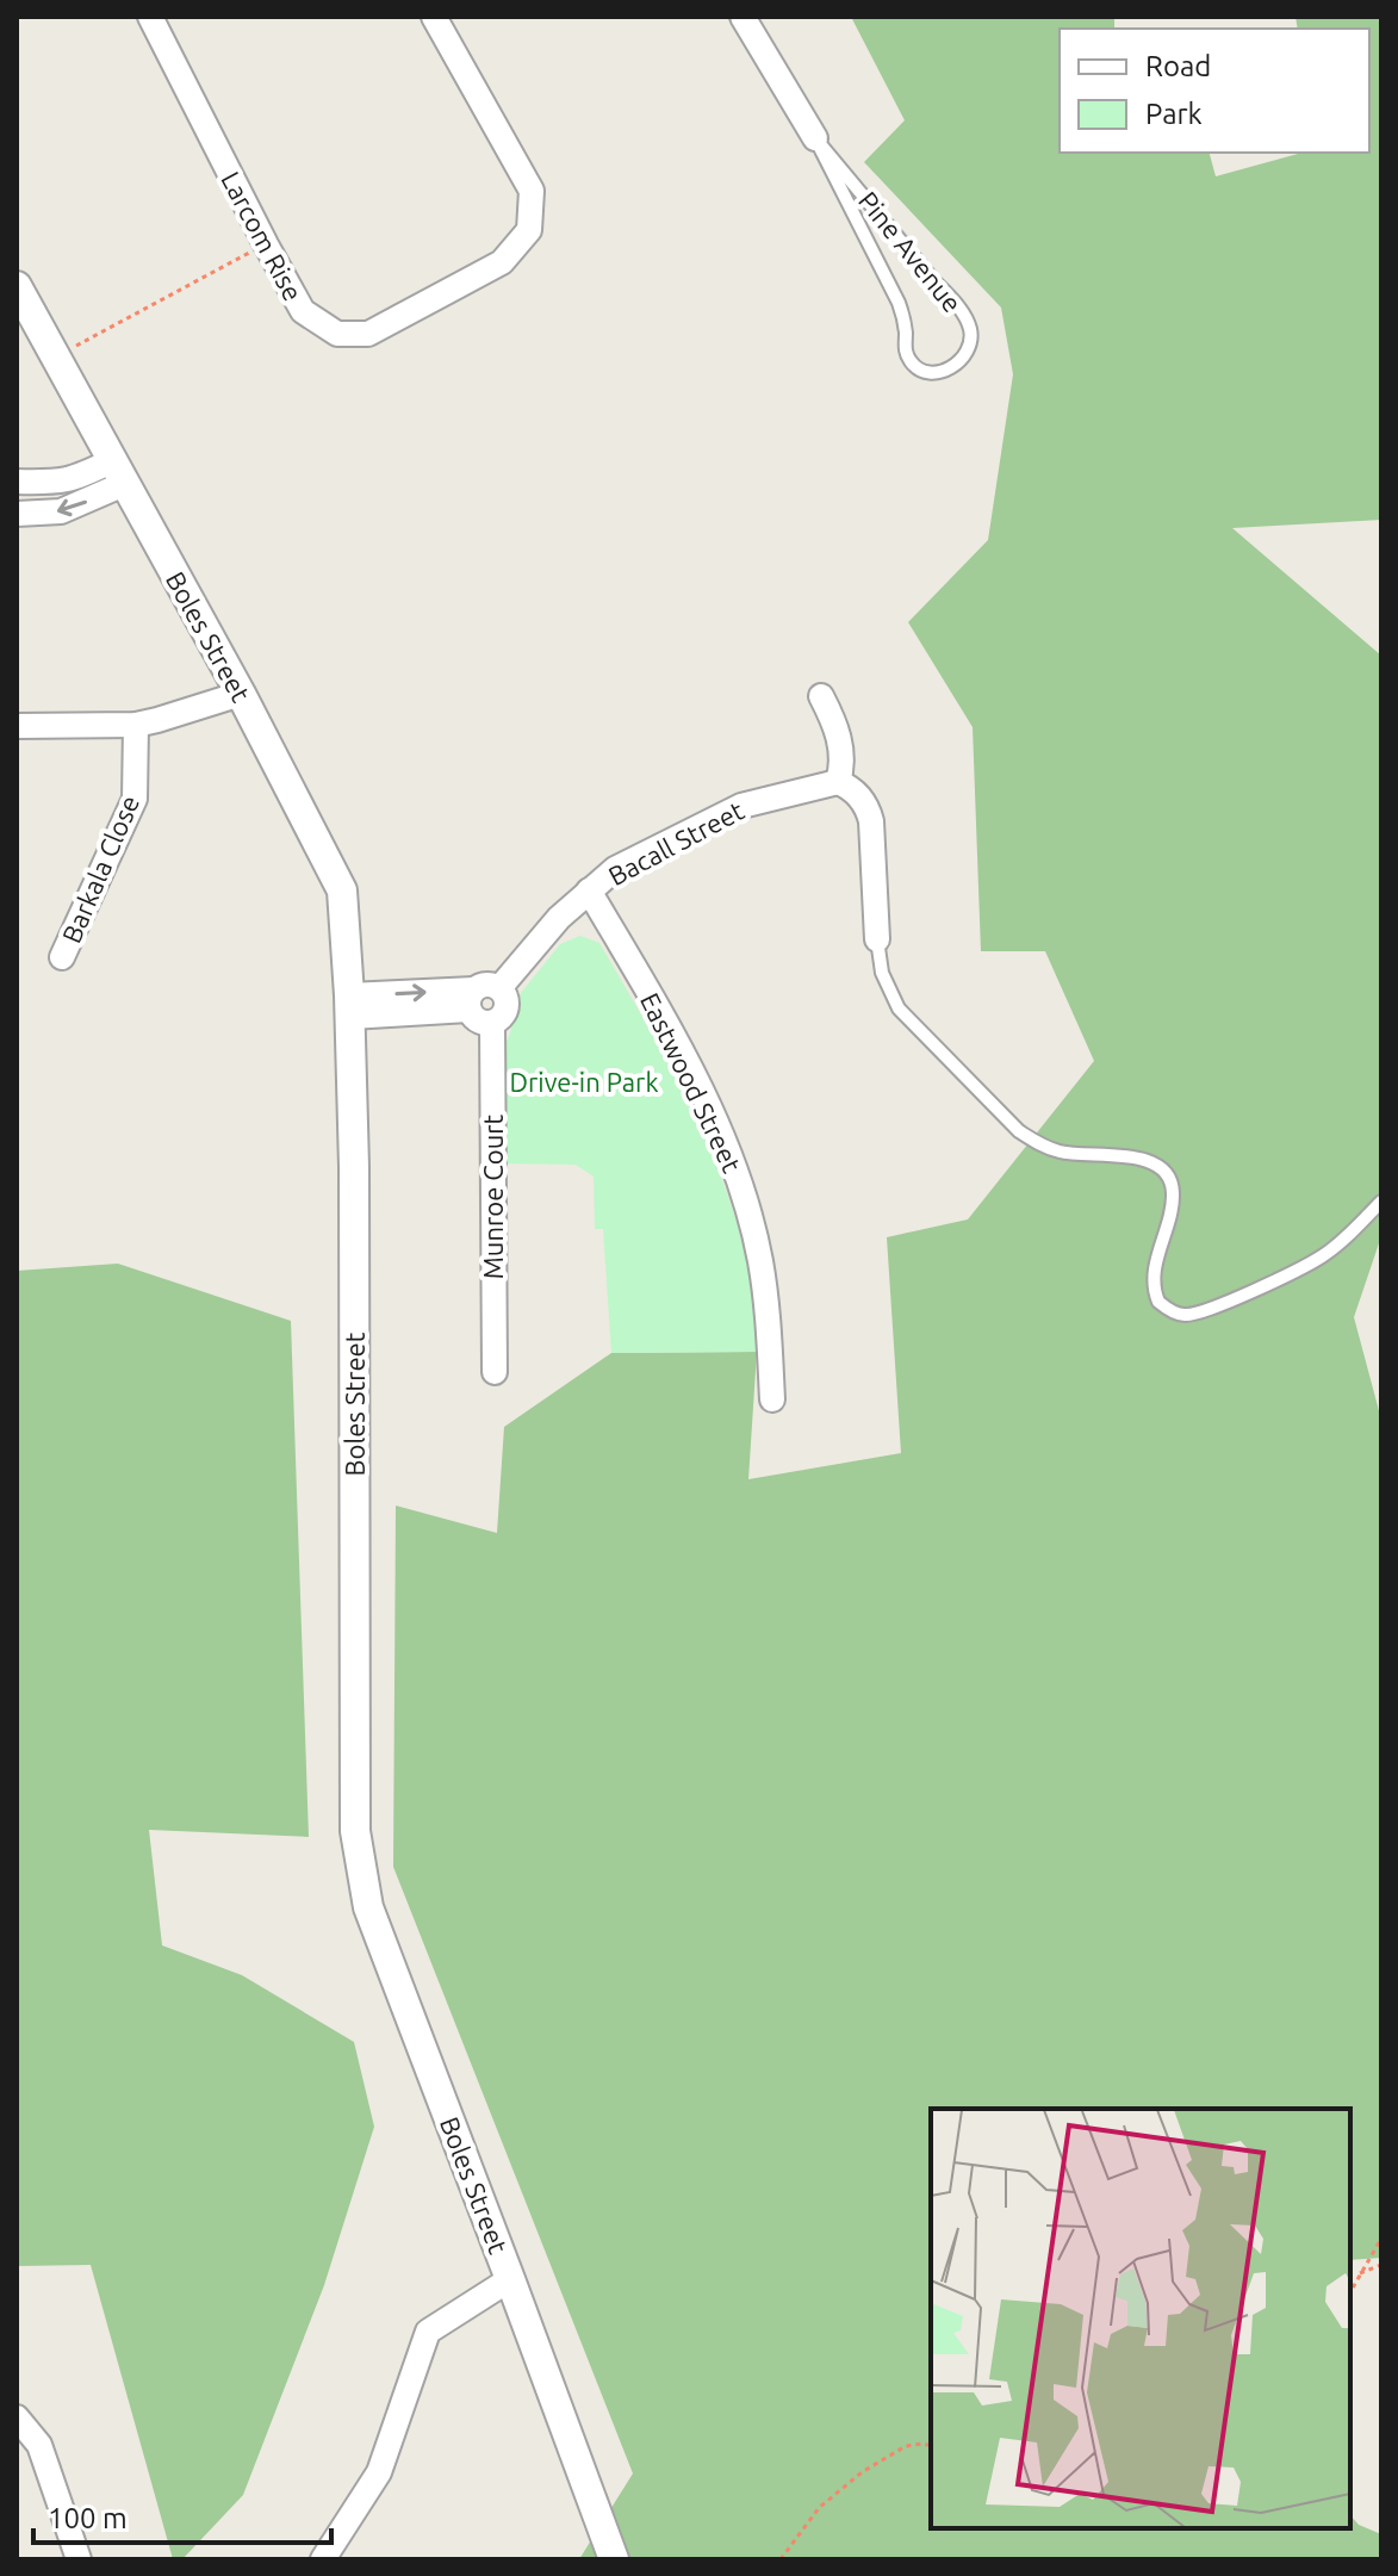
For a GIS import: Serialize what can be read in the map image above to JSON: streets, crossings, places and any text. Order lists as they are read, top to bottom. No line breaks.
{"streets":{"street":["Larcom Rise","Pine Avenue","Boles Street","Bacall Street","Barkala Close","Eastwood Street","Munroe Court"]},"crossings":[["Bacall Street","Eastwood Street"],["Bacall Street","Munroe Court"]],"parks":["Drive-in Park"],"legend":["Road","Park"],"scale_bar":"100 m"}
